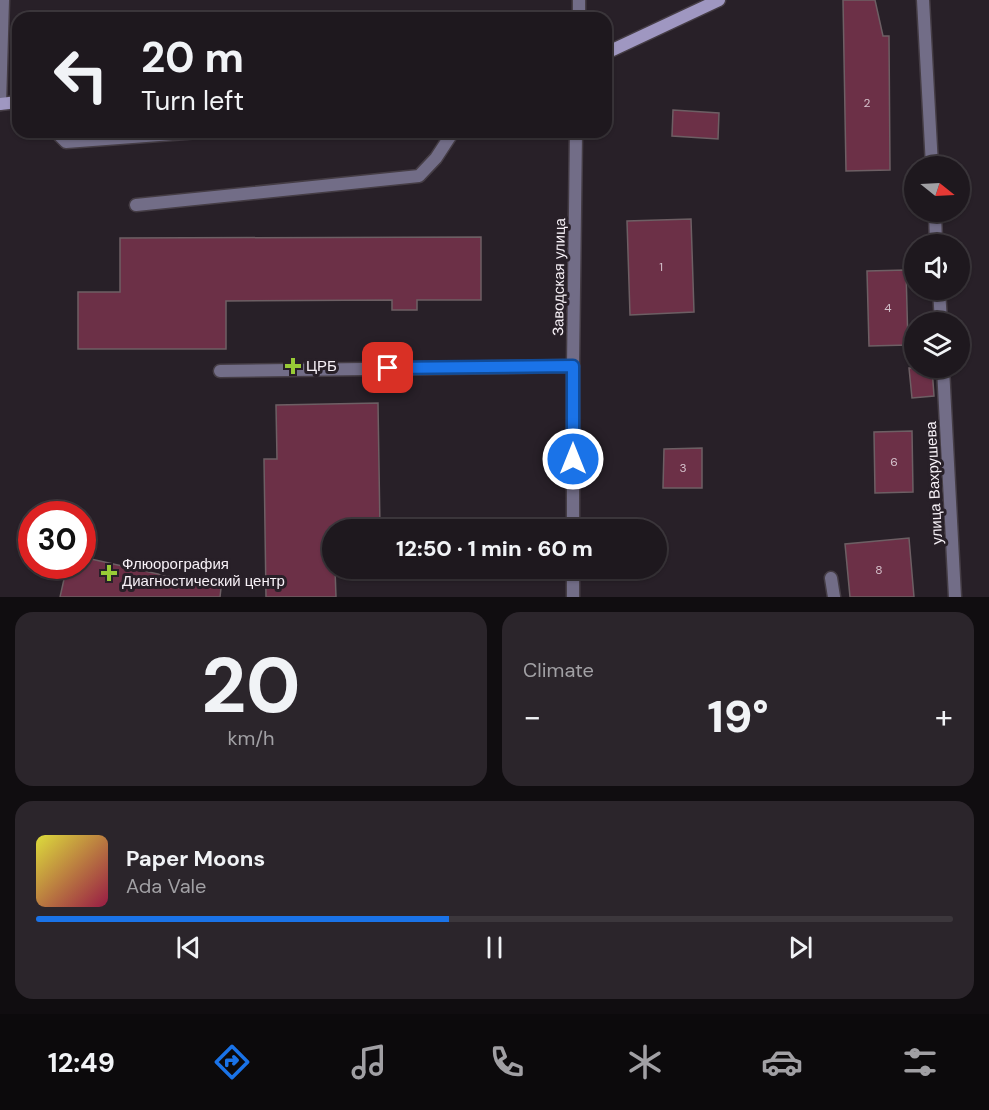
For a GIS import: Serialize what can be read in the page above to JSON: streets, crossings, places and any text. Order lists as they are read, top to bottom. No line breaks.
{"streets":{"street":["Заводская улица","улица Вахрушева"]},"places":{"health":["ЦРБ","Флюорография Диагностический центр"]},"house_numbers":["2","1","4","6","3","8"],"north":"right","page":{"turn":["20 m","Turn left"],"limit":"30","trip":"12:50 · 1 min · 60 m","tile":[["20","km/h"],"Climate"],"heat":["−","19°","+"],"song":["Paper Moons","Ada Vale"],"tabs":"12:49"}}
